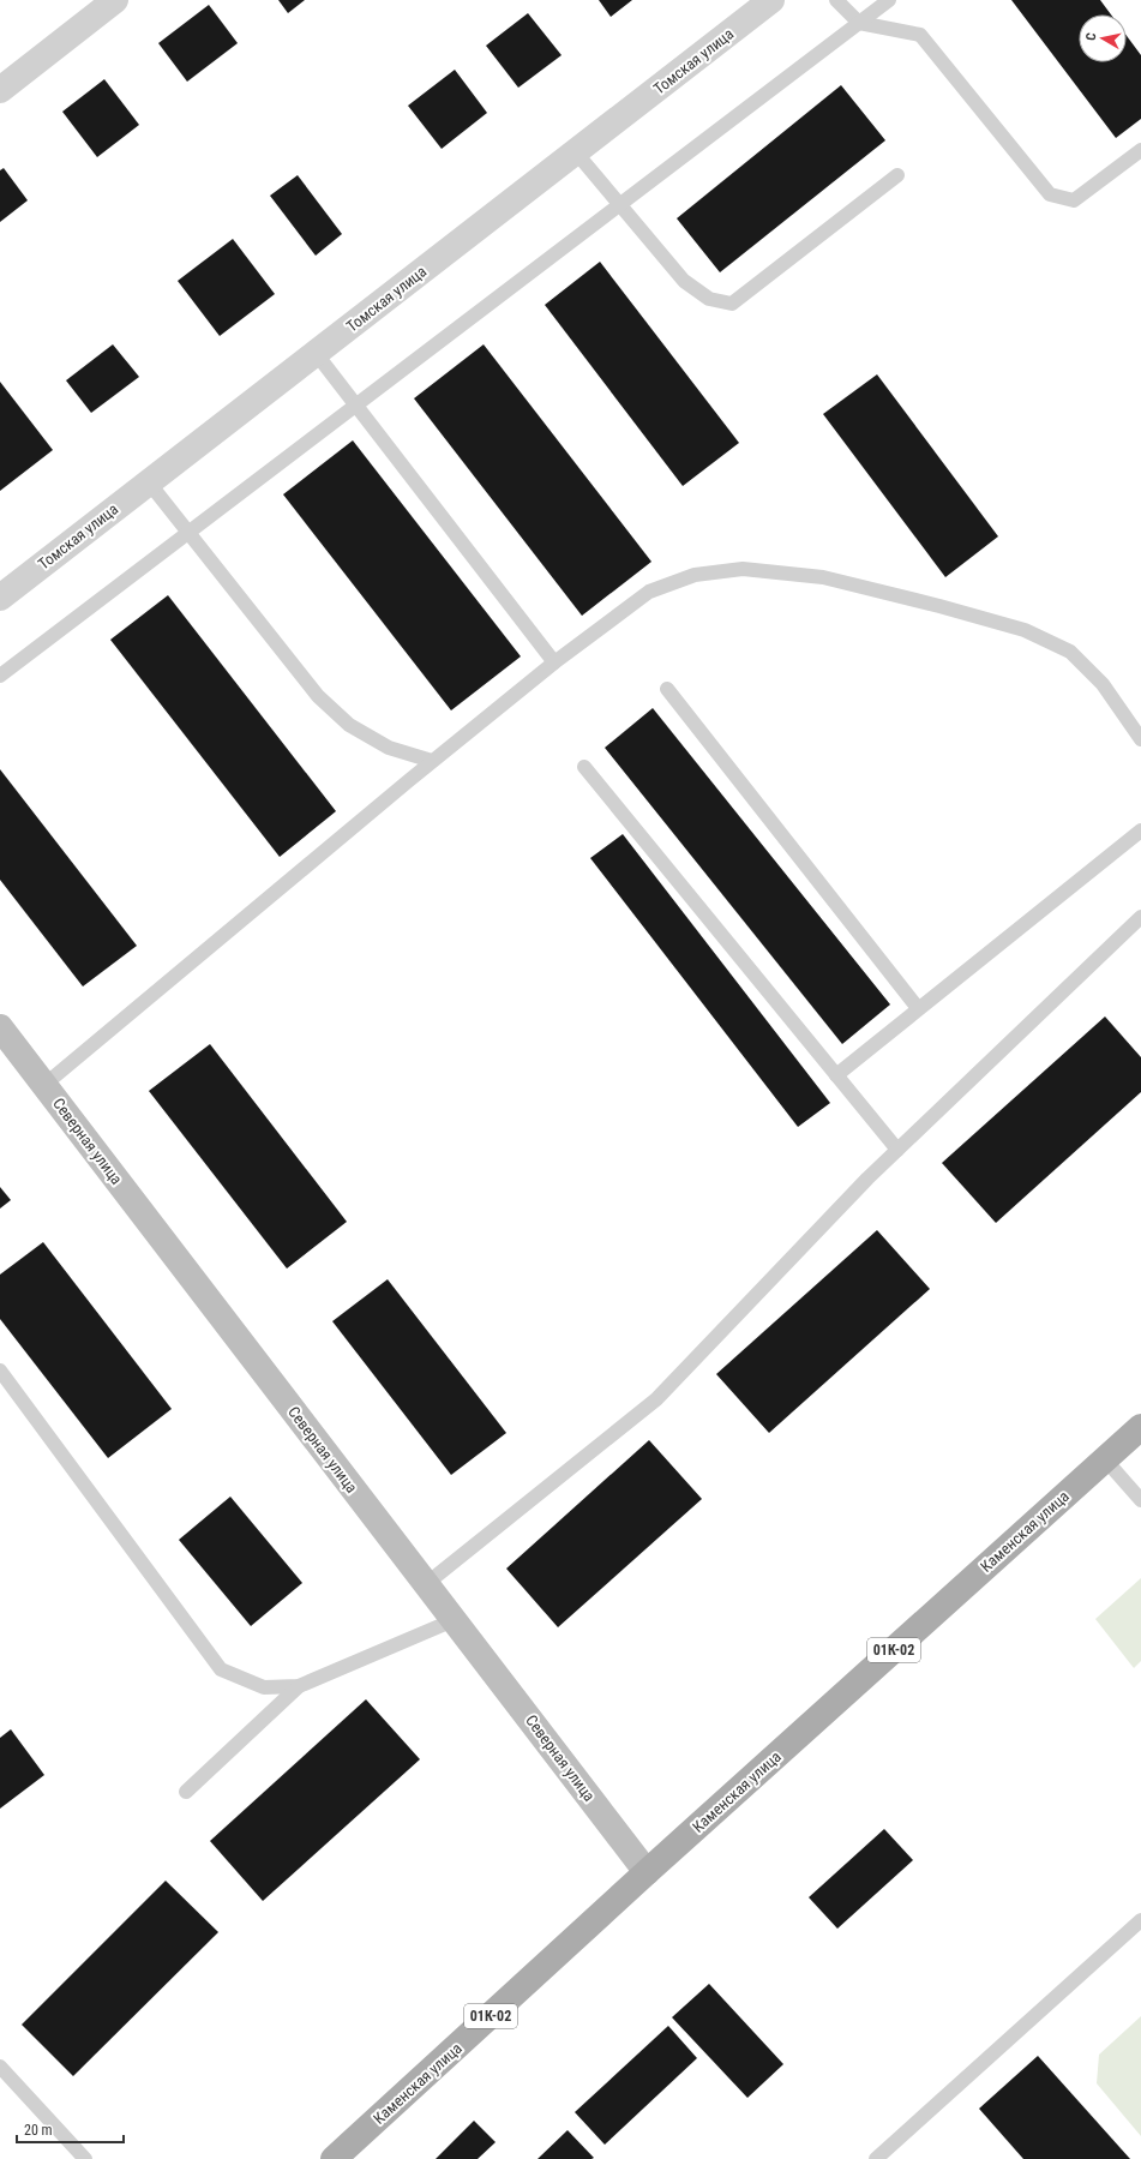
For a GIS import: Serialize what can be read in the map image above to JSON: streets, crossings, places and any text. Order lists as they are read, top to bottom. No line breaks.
{"streets":{"main road":["Каменская улица","01К-02"],"street":["Томская улица","Северная улица"]},"crossings":[["Северная улица","Каменская улица"]],"scale_bar":"20 m","north":"left"}
